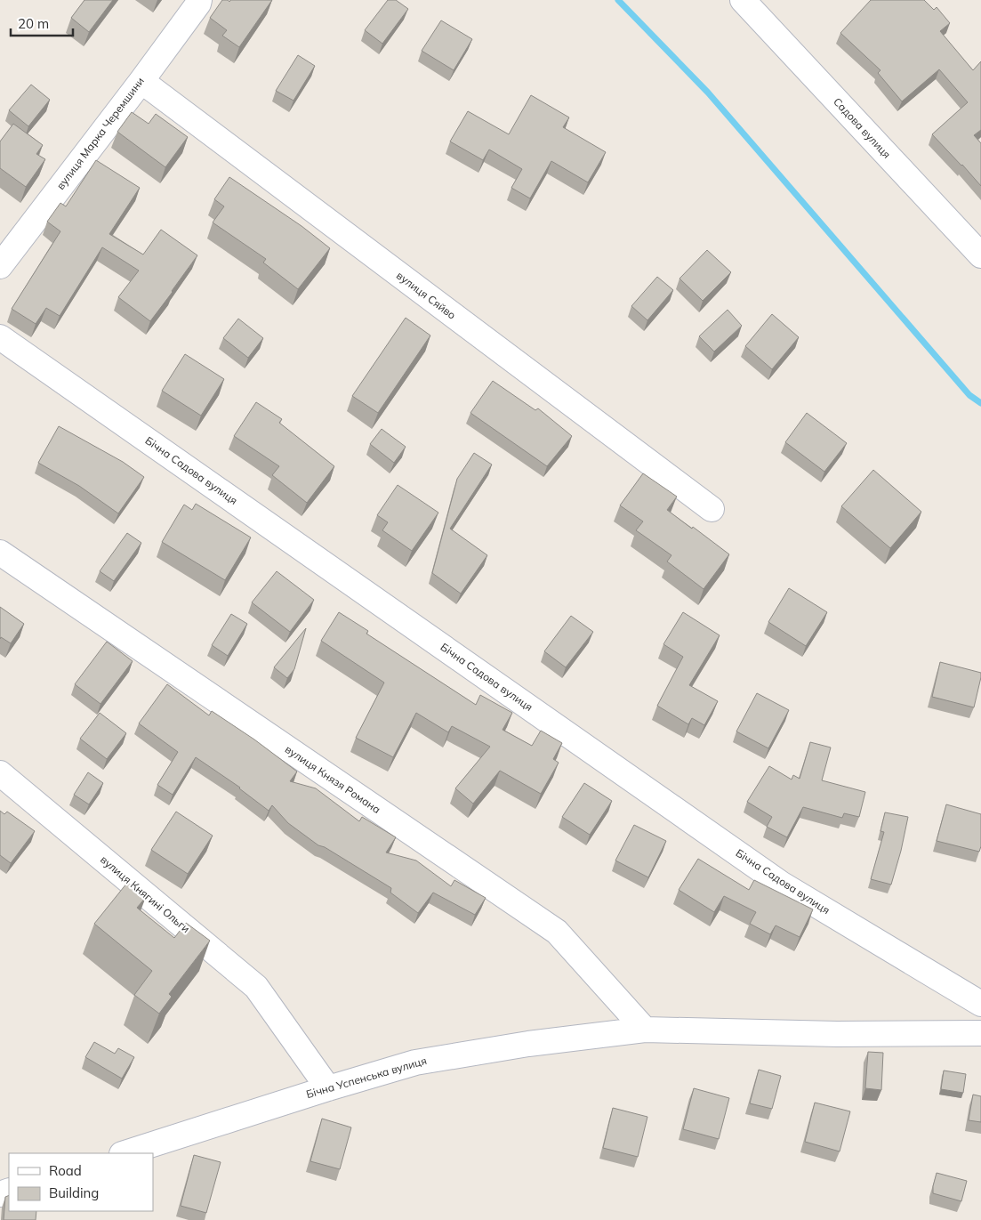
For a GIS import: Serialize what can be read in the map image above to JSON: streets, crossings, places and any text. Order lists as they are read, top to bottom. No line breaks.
{"streets":{"street":["Садова вулиця","вулиця Марка Черемшини","вулиця Сяйво","Бічна Садова вулиця","вулиця Князя Романа","вулиця Княгині Ольги","Бічна Успенська вулиця"]},"crossings":[["вулиця Марка Черемшини","вулиця Сяйво"],["вулиця Князя Романа","Бічна Успенська вулиця"],["вулиця Княгині Ольги","Бічна Успенська вулиця"]],"legend":["Road","Building"],"scale_bar":"20 m"}
